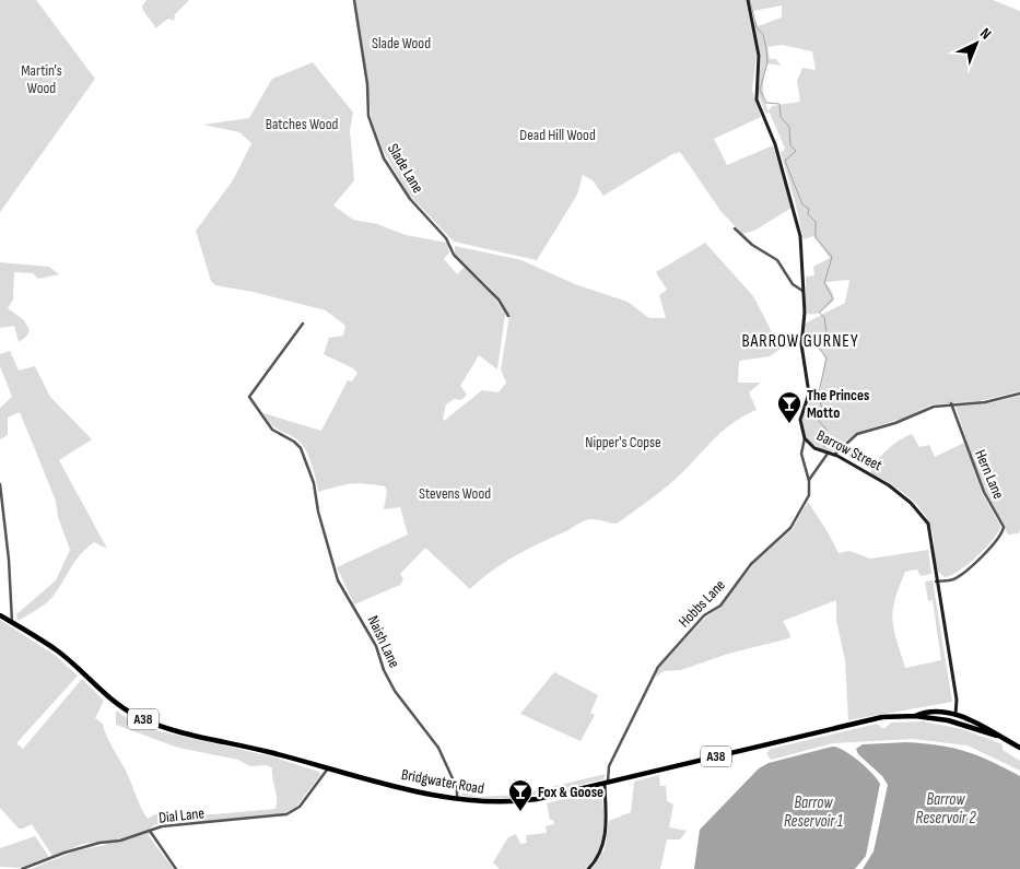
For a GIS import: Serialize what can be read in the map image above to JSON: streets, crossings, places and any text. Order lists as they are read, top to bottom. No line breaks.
{"streets":{"highway":["A38","Bridgwater Road"],"main road":["Barrow Street"],"street":["Slade Lane","Hern Lane","Hobbs Lane","Naish Lane","Dial Lane"]},"crossings":[["Barrow Street","Hern Lane"],["Barrow Street","Hobbs Lane"],["Barrow Street","Bridgwater Road"],["Hobbs Lane","Bridgwater Road"],["Naish Lane","Bridgwater Road"],["Bridgwater Road","Dial Lane"]],"districts":["BARROW GURNEY"],"water":["Barrow Reservoir 2","Barrow Reservoir 1"],"parks":["Slade Wood","Martin's Wood","Batches Wood","Dead Hill Wood","Nipper's Copse","Stevens Wood"],"places":{"bar":["The Princes Motto","Fox & Goose"]},"north":"top right"}
